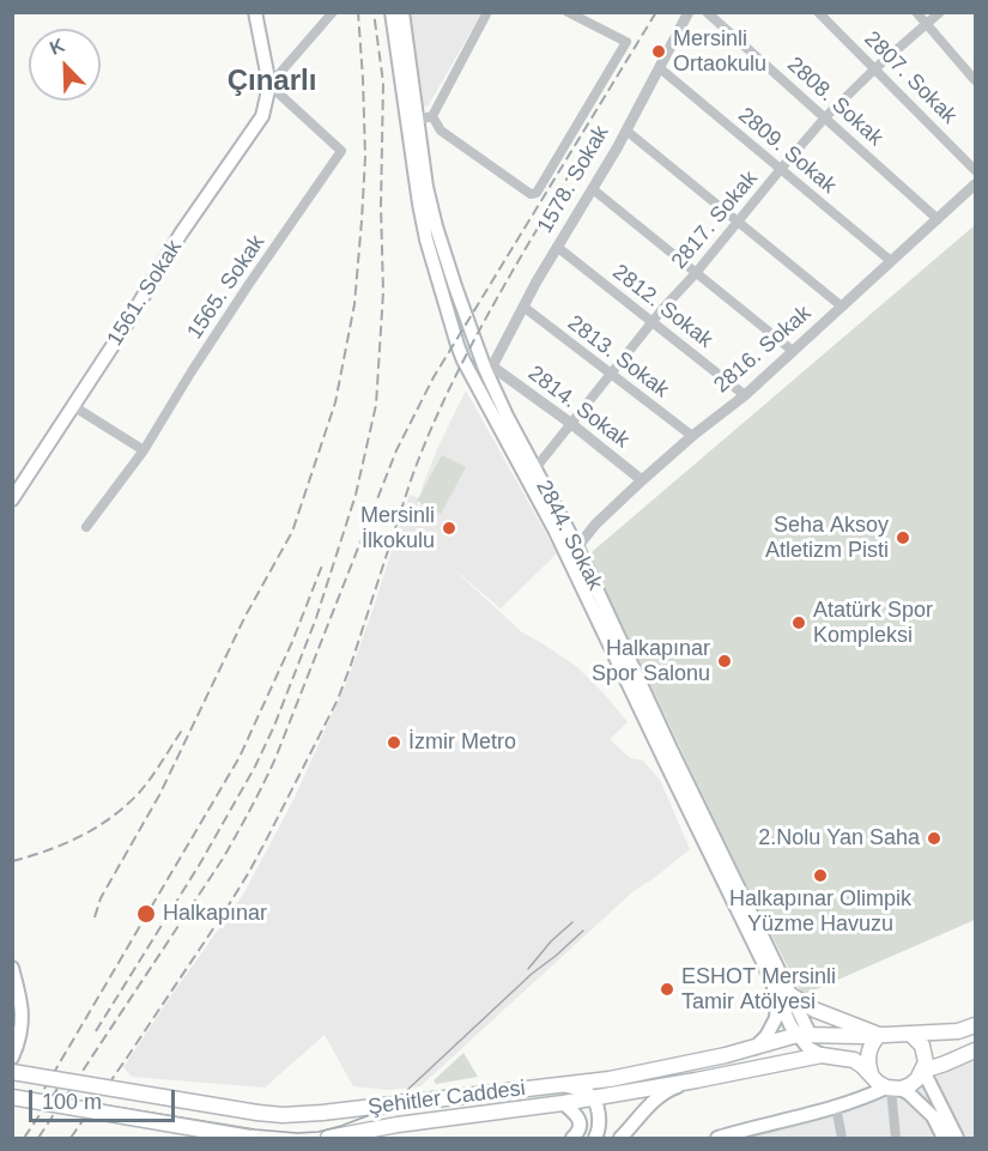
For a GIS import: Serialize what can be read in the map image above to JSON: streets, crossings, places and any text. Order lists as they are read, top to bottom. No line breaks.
{"streets":{"main road":["1561. Sokak","2844. Sokak","Şehitler Caddesi"],"street":["2807. Sokak","2808. Sokak","2809. Sokak","1578. Sokak","2817. Sokak","1565. Sokak","2812. Sokak","2816. Sokak","2813. Sokak","2814. Sokak"]},"crossings":[["2807. Sokak","2817. Sokak"],["2808. Sokak","2817. Sokak"],["2808. Sokak","2816. Sokak"],["2809. Sokak","1578. Sokak"],["2809. Sokak","2817. Sokak"],["2809. Sokak","2816. Sokak"],["1578. Sokak","2812. Sokak"],["1578. Sokak","2813. Sokak"],["1578. Sokak","2814. Sokak"],["2817. Sokak","2812. Sokak"],["2817. Sokak","2813. Sokak"],["2817. Sokak","2814. Sokak"],["2817. Sokak","2844. Sokak"],["1565. Sokak","1561. Sokak"],["2812. Sokak","2816. Sokak"],["2816. Sokak","2813. Sokak"],["2816. Sokak","2814. Sokak"],["2816. Sokak","2844. Sokak"],["2844. Sokak","Şehitler Caddesi"]],"districts":["Çınarlı"],"places":["Mersinli Ortaokulu","Mersinli İlkokulu","Seha Aksoy Atletizm Pisti","Atatürk Spor Kompleksi","Halkapınar Spor Salonu","İzmir Metro","2.Nolu Yan Saha","Halkapınar Olimpik Yüzme Havuzu","Halkapınar","ESHOT Mersinli Tamir Atölyesi"],"scale_bar":"100 m","north":"top left"}
